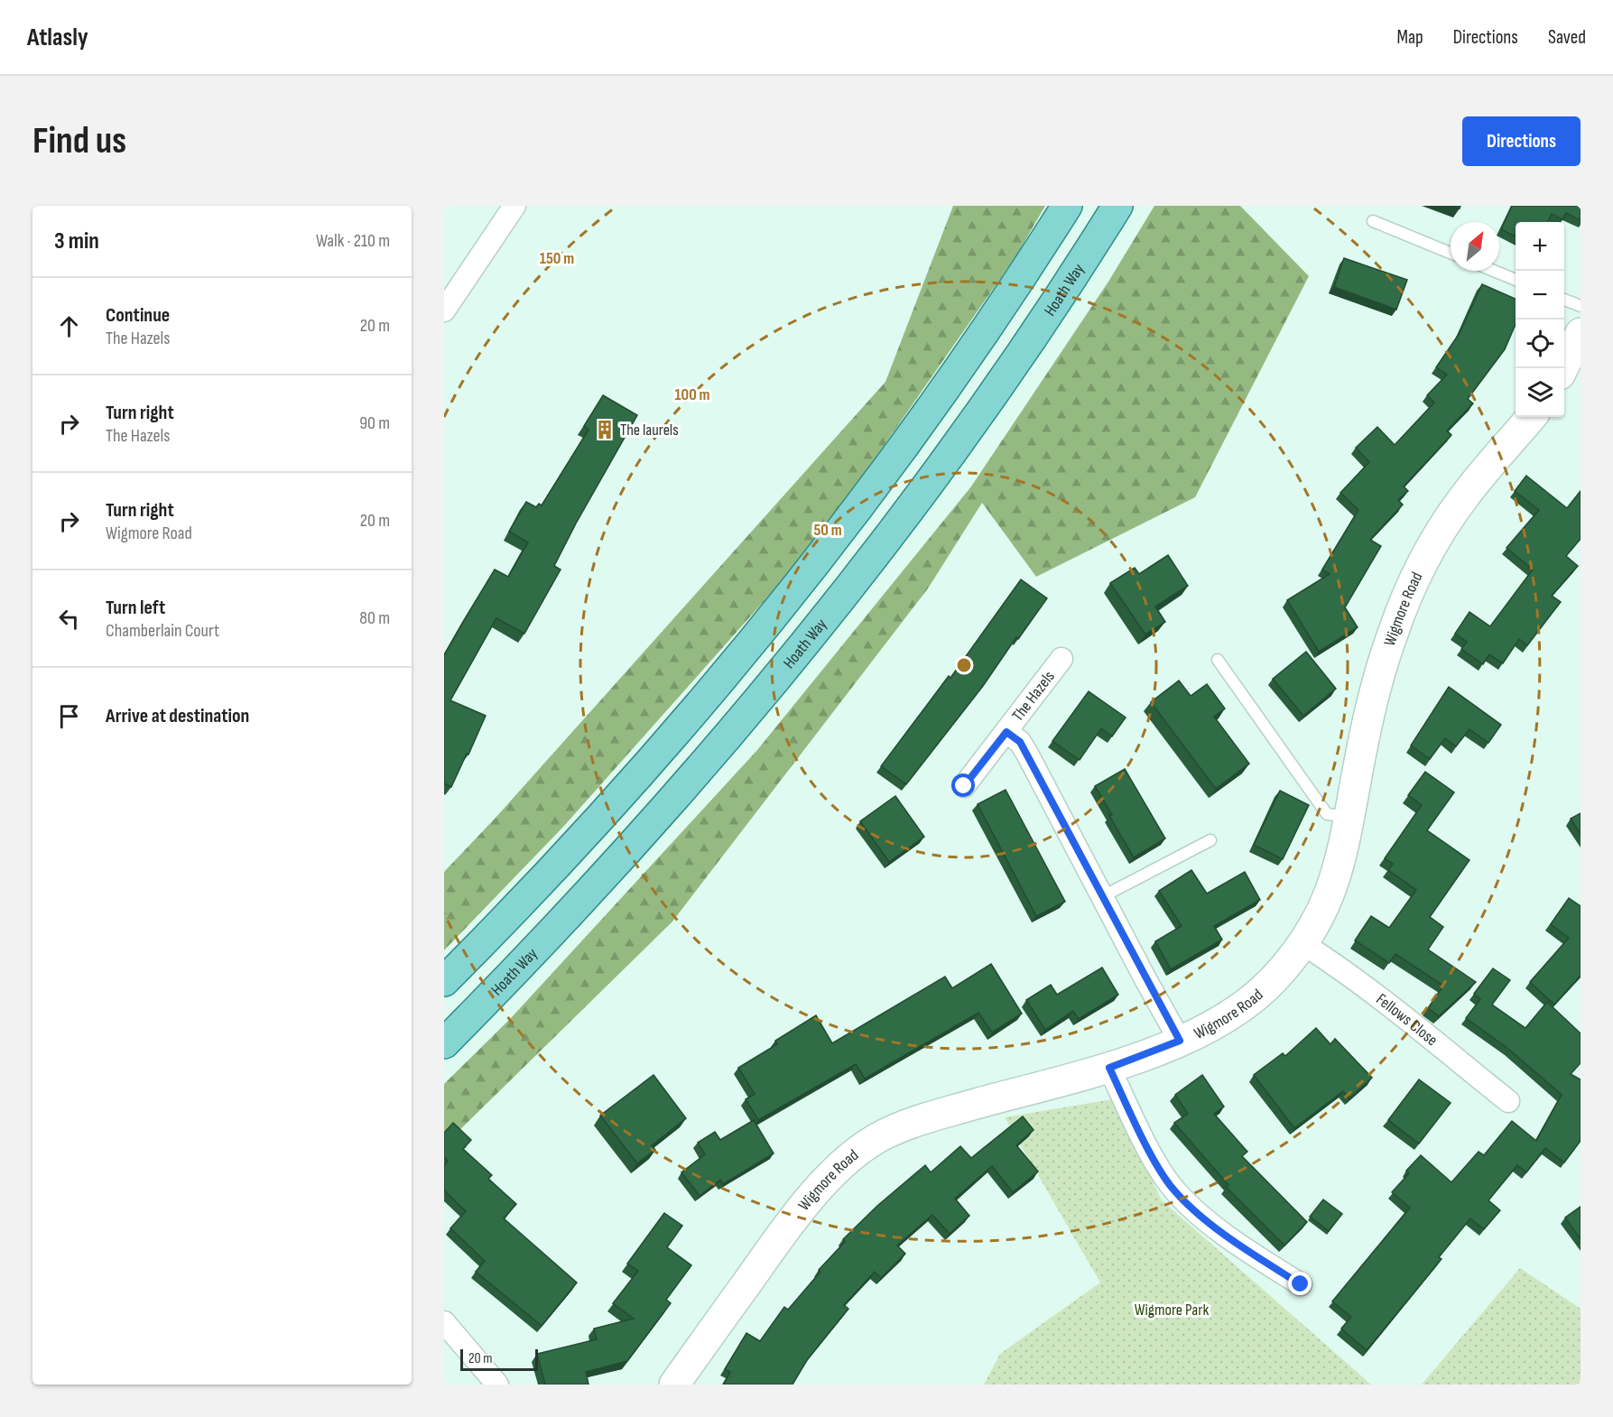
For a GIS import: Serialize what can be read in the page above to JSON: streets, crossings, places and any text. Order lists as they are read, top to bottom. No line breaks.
{"streets":{"main road":["Hoath Way"],"street":["Wigmore Road","The Hazels","Fellows Close"]},"crossings":[["Wigmore Road","The Hazels"],["Wigmore Road","Fellows Close"]],"parks":["Wigmore Park"],"places":{"building":["The laurels"]},"scale_bar":"20 m","north":"top right","page":{"header":"Atlasly","nav":["Map","Directions","Saved"],"buttons":"Directions","title":"Find us","heading":["3 min","Walk · 210 m"],"map_buttons":["+","−"],"list":[["Continue","The Hazels","20 m"],["Turn right","The Hazels","90 m"],["Turn right","Wigmore Road","20 m"],["Turn left","Chamberlain Court","80 m"],"Arrive at destination"],"scale":"20 m"},"rings":["150 m","100 m","50 m"]}
